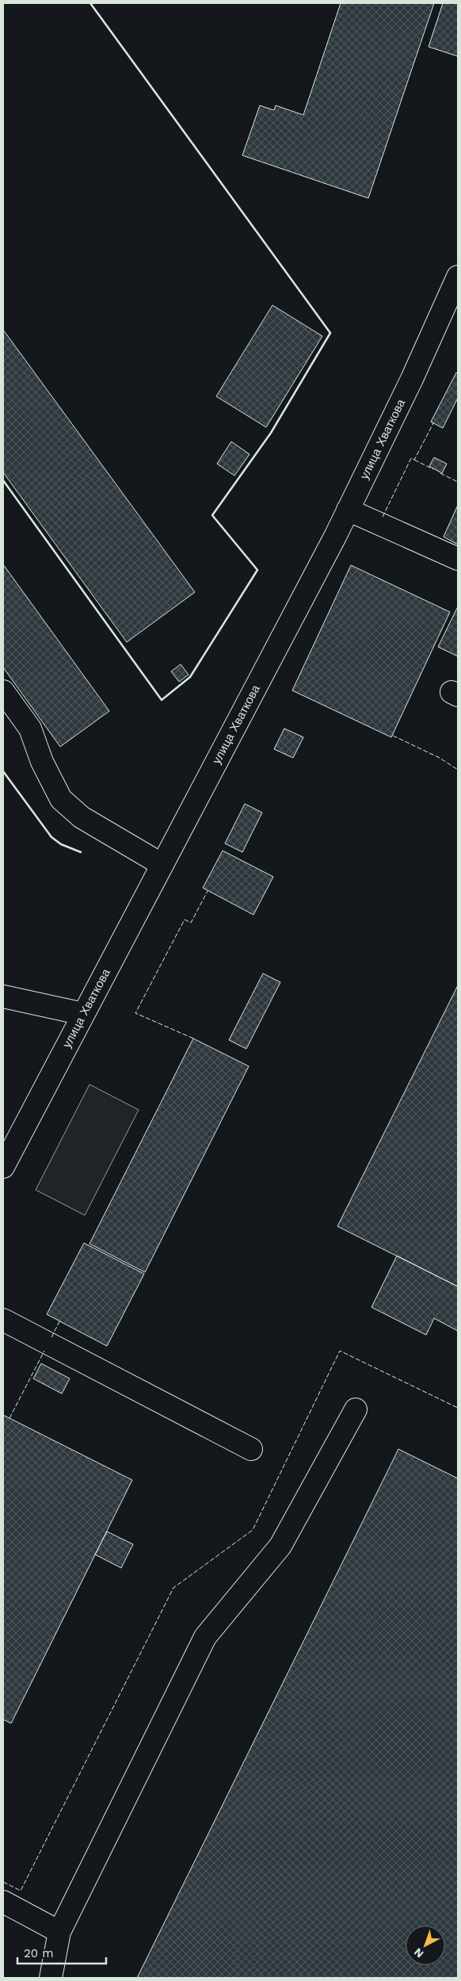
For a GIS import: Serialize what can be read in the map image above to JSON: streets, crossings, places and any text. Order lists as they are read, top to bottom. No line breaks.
{"streets":{"street":["улица Хваткова"]},"scale_bar":"20 m","north":"bottom left"}
